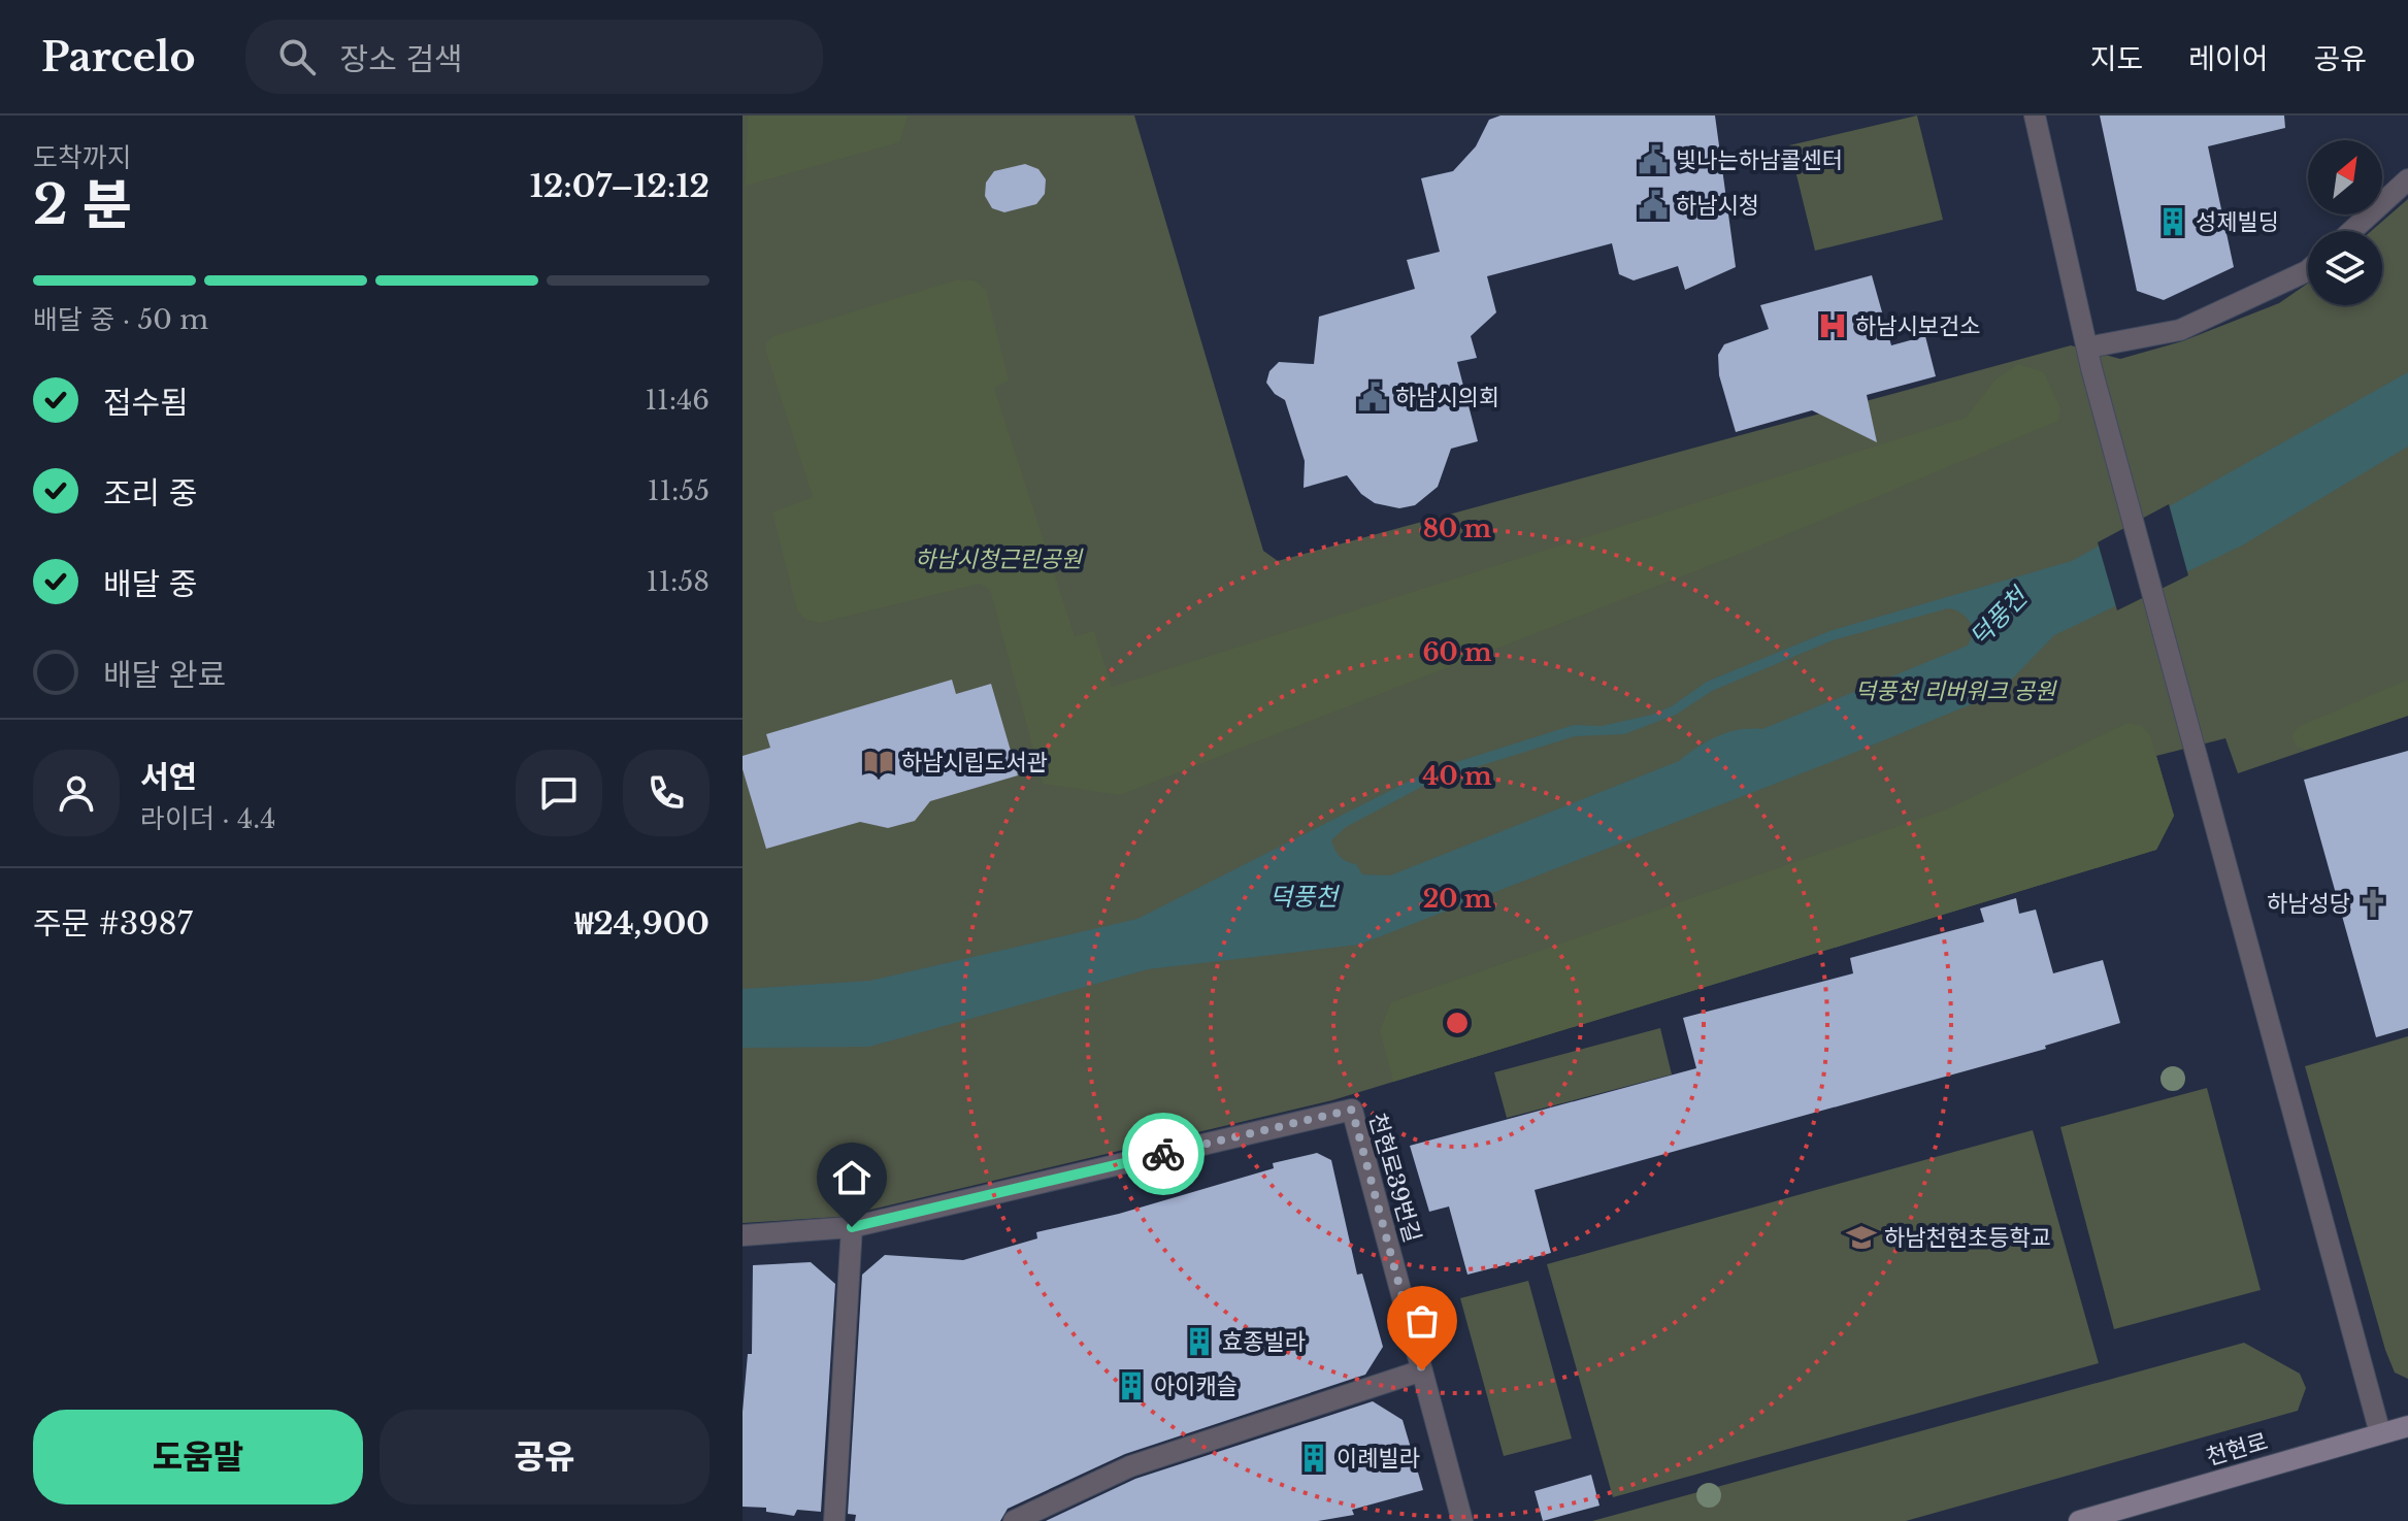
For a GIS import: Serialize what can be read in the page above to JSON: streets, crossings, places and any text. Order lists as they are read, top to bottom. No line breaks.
{"streets":{"main road":["천현로"],"street":["천현로39번길"]},"water":["덕풍천"],"parks":["하남시청근린공원","덕풍천 리버워크 공원"],"places":{"public building":["빛나는하남콜센터","하남시청","하남시의회"],"building":["성제빌딩","효종빌라","아이캐슬","이례빌라"],"hospital":["하남시보건소"],"library":["하남시립도서관"],"church":["하남성당"],"school or university":["하남천현초등학교"]},"north":"top right","page":{"header":"Parcelo","search":"장소 검색","nav":["지도","레이어","공유"],"heading":["2 분","도착까지","12:07–12:12"],"panel":["서연","라이더 · 4.4","주문 #3987","₩24,900"],"bar":"배달 중 · 50 m","list":[["접수됨","11:46"],["조리 중","11:55"],["배달 중","11:58"],"배달 완료"],"buttons":["도움말","공유"]},"rings":["80 m","60 m","40 m","20 m"]}
